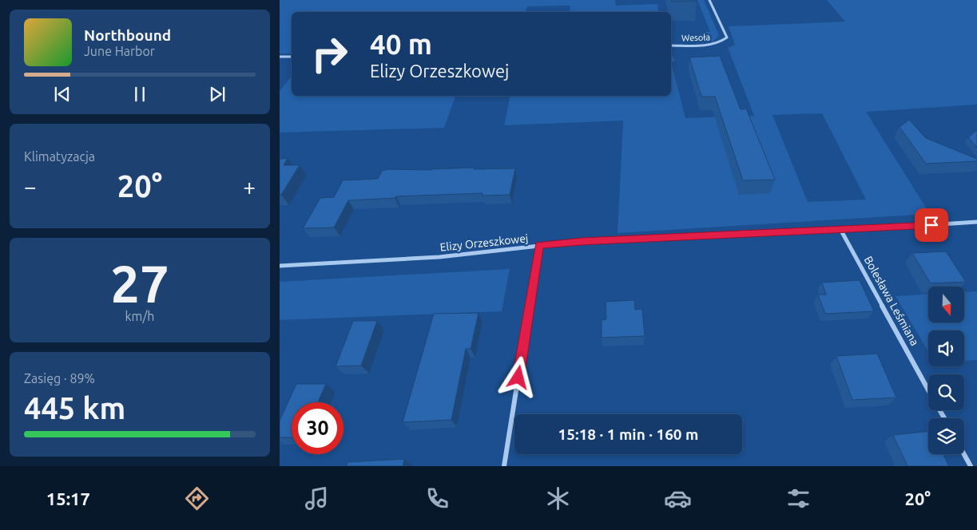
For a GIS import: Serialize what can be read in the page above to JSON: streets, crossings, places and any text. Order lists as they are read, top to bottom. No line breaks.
{"streets":{"street":["Wesoła","Elizy Orzeszkowej","Bolesława Leśmiana"]},"crossings":[["Elizy Orzeszkowej","Bolesława Leśmiana"]],"north":"bottom","page":{"turn":["40 m","Elizy Orzeszkowej"],"song":["Northbound","June Harbor"],"tile":["Klimatyzacja",["27","km/h"],["Zasięg · 89%","445 km"]],"heat":["−","20°","+"],"limit":"30","trip":"15:18 · 1 min · 160 m","tabs":["15:17","20°"]}}
